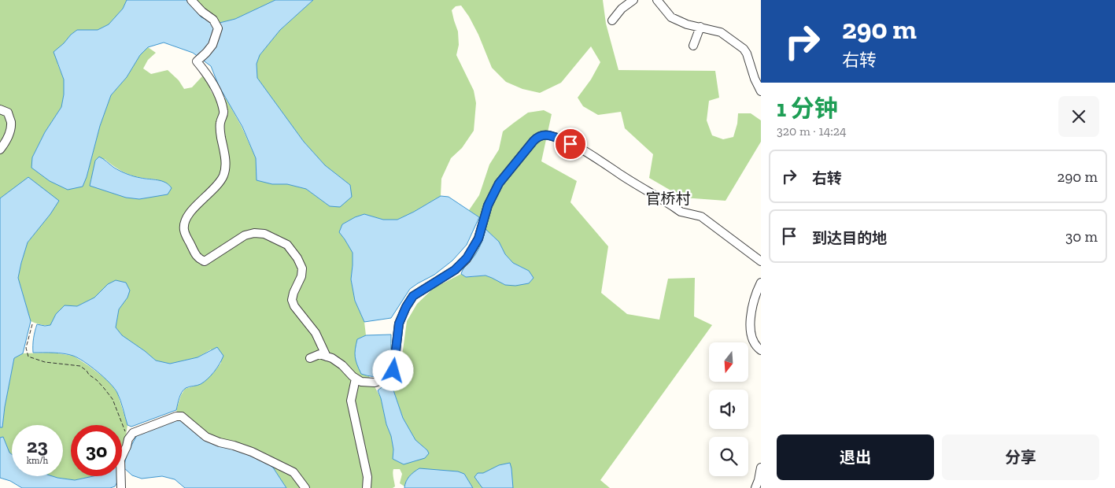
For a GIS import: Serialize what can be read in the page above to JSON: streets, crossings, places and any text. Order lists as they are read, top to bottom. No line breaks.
{"districts":["官桥村"],"north":"bottom","page":{"turn":["290 m","右转"],"heading":["1 分钟","320 m · 14:24"],"list":[{"name":"右转","value":"290 m"},{"name":"到达目的地","value":"30 m"}],"speed":"23 km/h","limit":"30","buttons":["退出","分享"]}}
